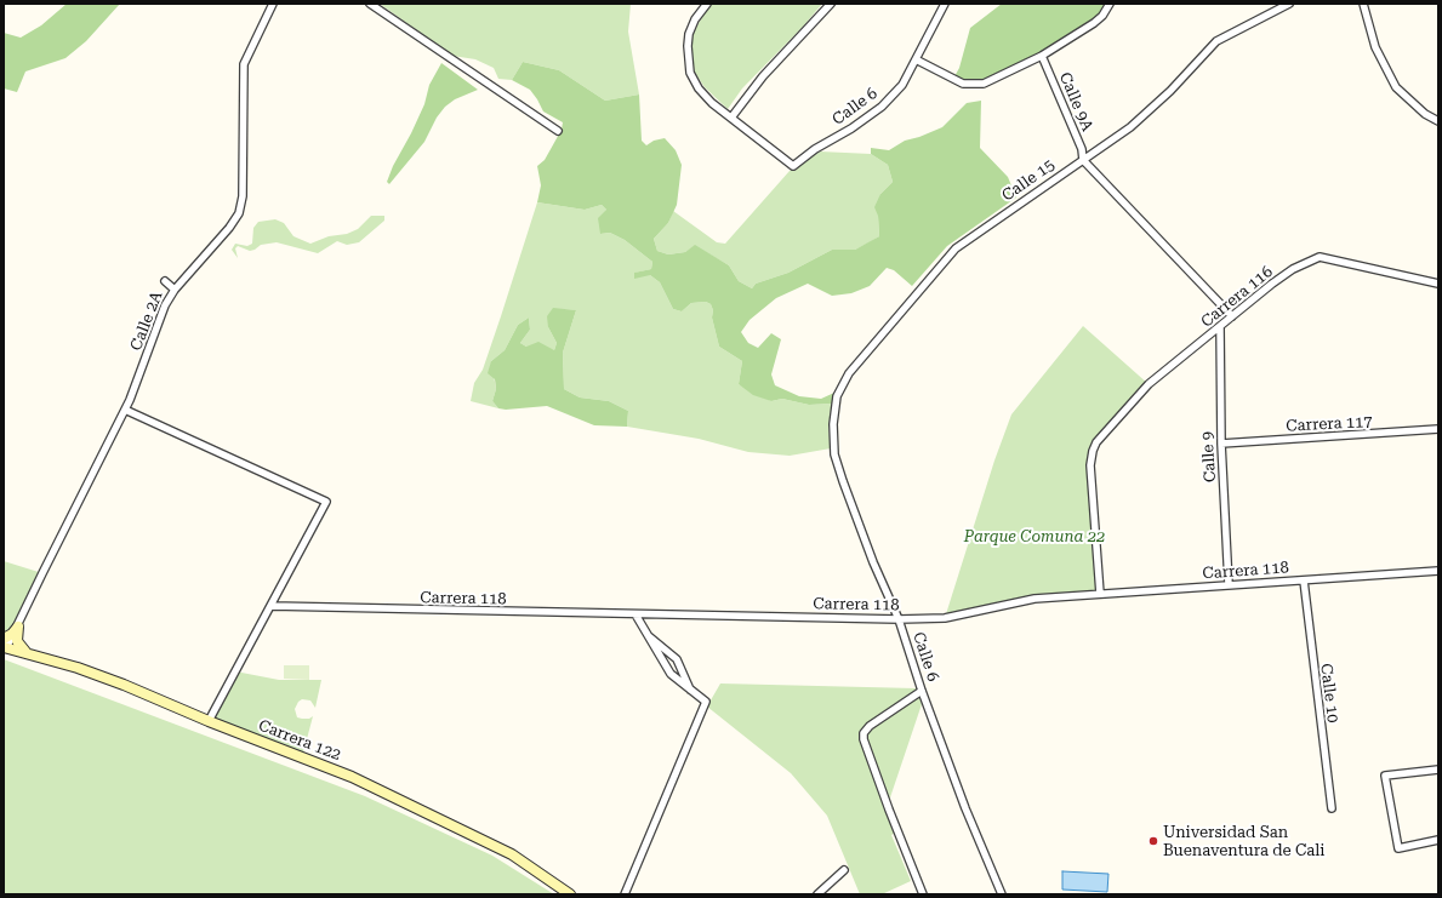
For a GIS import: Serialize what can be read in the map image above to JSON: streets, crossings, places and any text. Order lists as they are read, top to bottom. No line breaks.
{"streets":{"street":["Calle 9A","Calle 6","Calle 15","Carrera 116","Calle 2A","Carrera 117","Calle 9","Carrera 118","Calle 10","Carrera 122"]},"crossings":[["Calle 9A","Calle 15"],["Calle 6","Calle 15"],["Calle 6","Carrera 118"],["Carrera 116","Calle 9"],["Carrera 116","Carrera 118"],["Carrera 117","Calle 9"],["Calle 9","Carrera 118"],["Carrera 118","Calle 10"]],"parks":["Parque Comuna 22"],"places":["Universidad San Buenaventura de Cali"]}
